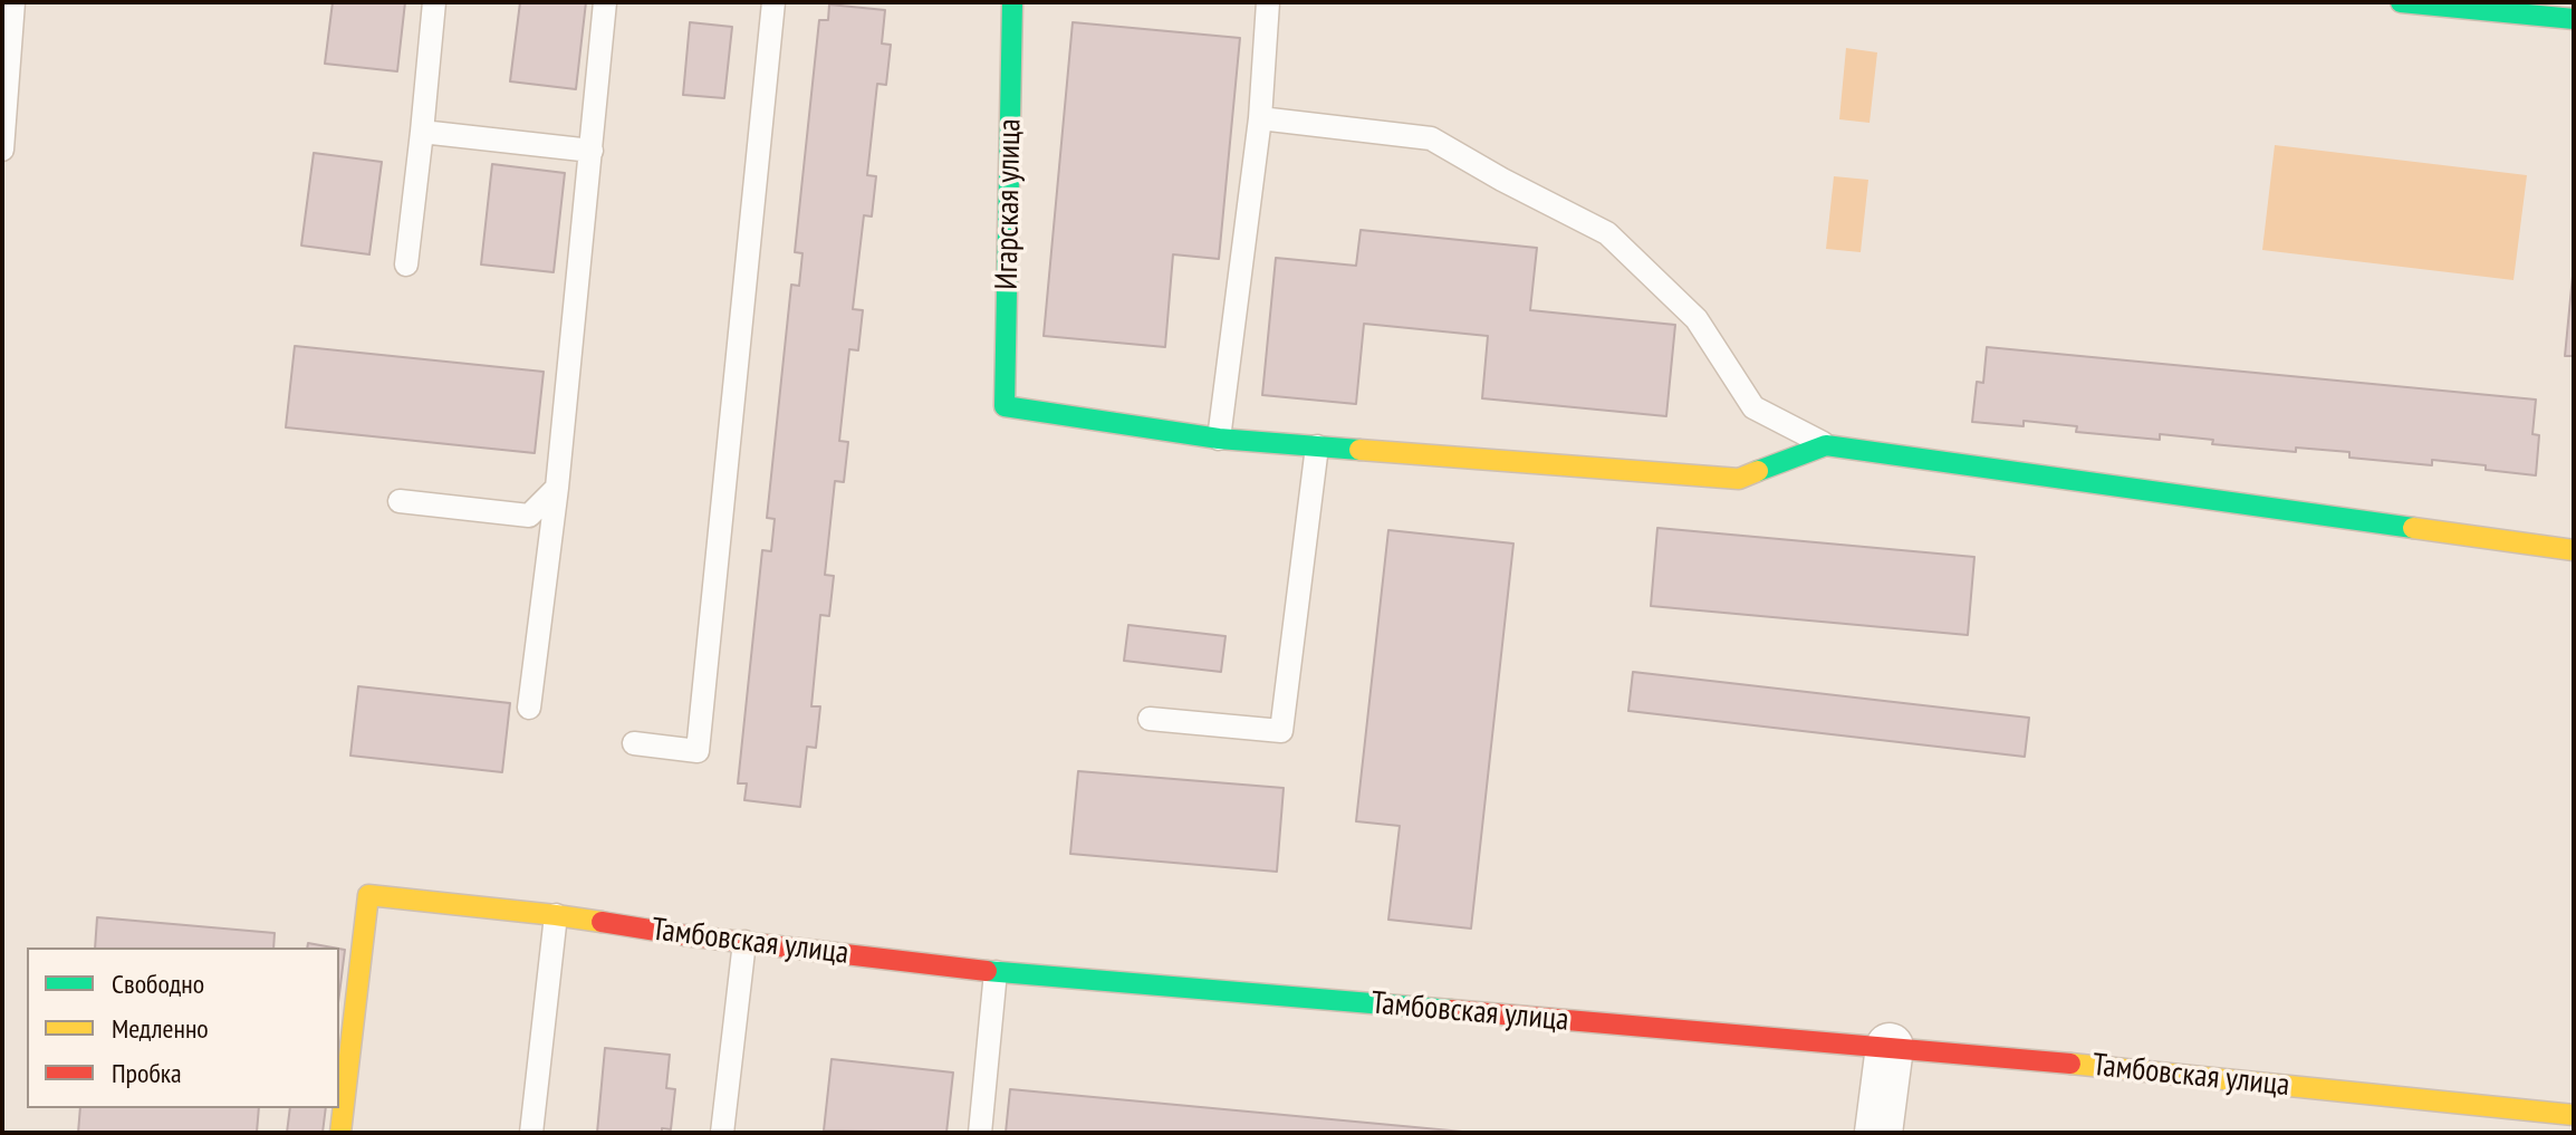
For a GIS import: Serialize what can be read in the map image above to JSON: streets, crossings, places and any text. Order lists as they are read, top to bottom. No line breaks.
{"streets":{"street":["Игарская улица","Тамбовская улица"]},"legend":["Свободно","Медленно","Пробка"]}
